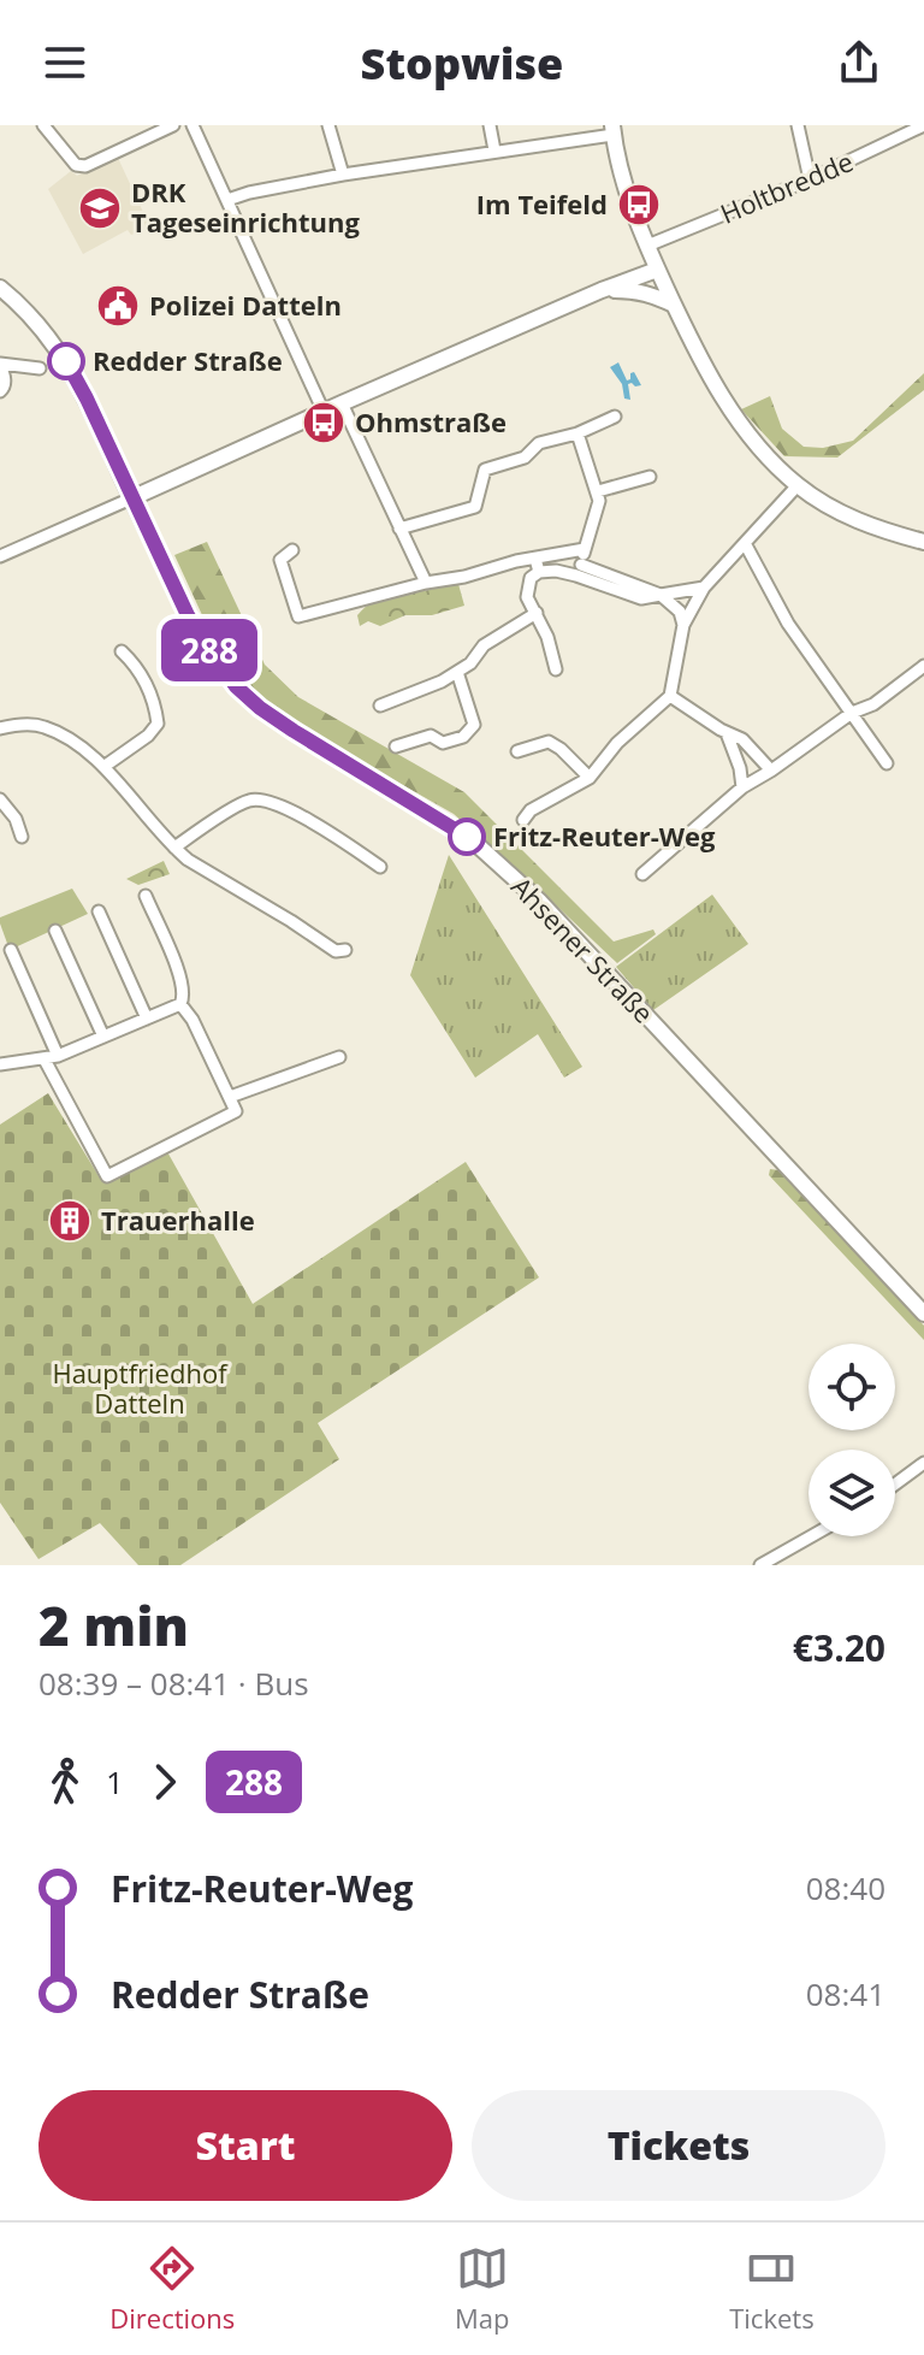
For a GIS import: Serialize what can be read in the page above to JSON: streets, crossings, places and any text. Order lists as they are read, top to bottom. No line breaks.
{"streets":{"main road":["Ahsener Straße"],"street":["Holtbredde"]},"parks":["Hauptfriedhof Datteln"],"places":{"bus stop":["Im Teifeld","Ohmstraße"],"school or university":["DRK Tageseinrichtung"],"public building":["Polizei Datteln"],"other":["Redder Straße","Fritz-Reuter-Weg"],"building":["Trauerhalle"]},"lines":["bus line 288"],"page":{"header":"Stopwise","on_map":"288","heading":["2 min","08:39 – 08:41 · Bus","€3.20"],"legs":["1","288"],"list":[{"name":"Fritz-Reuter-Weg","value":"08:40"},{"name":"Redder Straße","value":"08:41"}],"buttons":["Start","Tickets"],"tabs":["Directions","Map","Tickets"]}}
